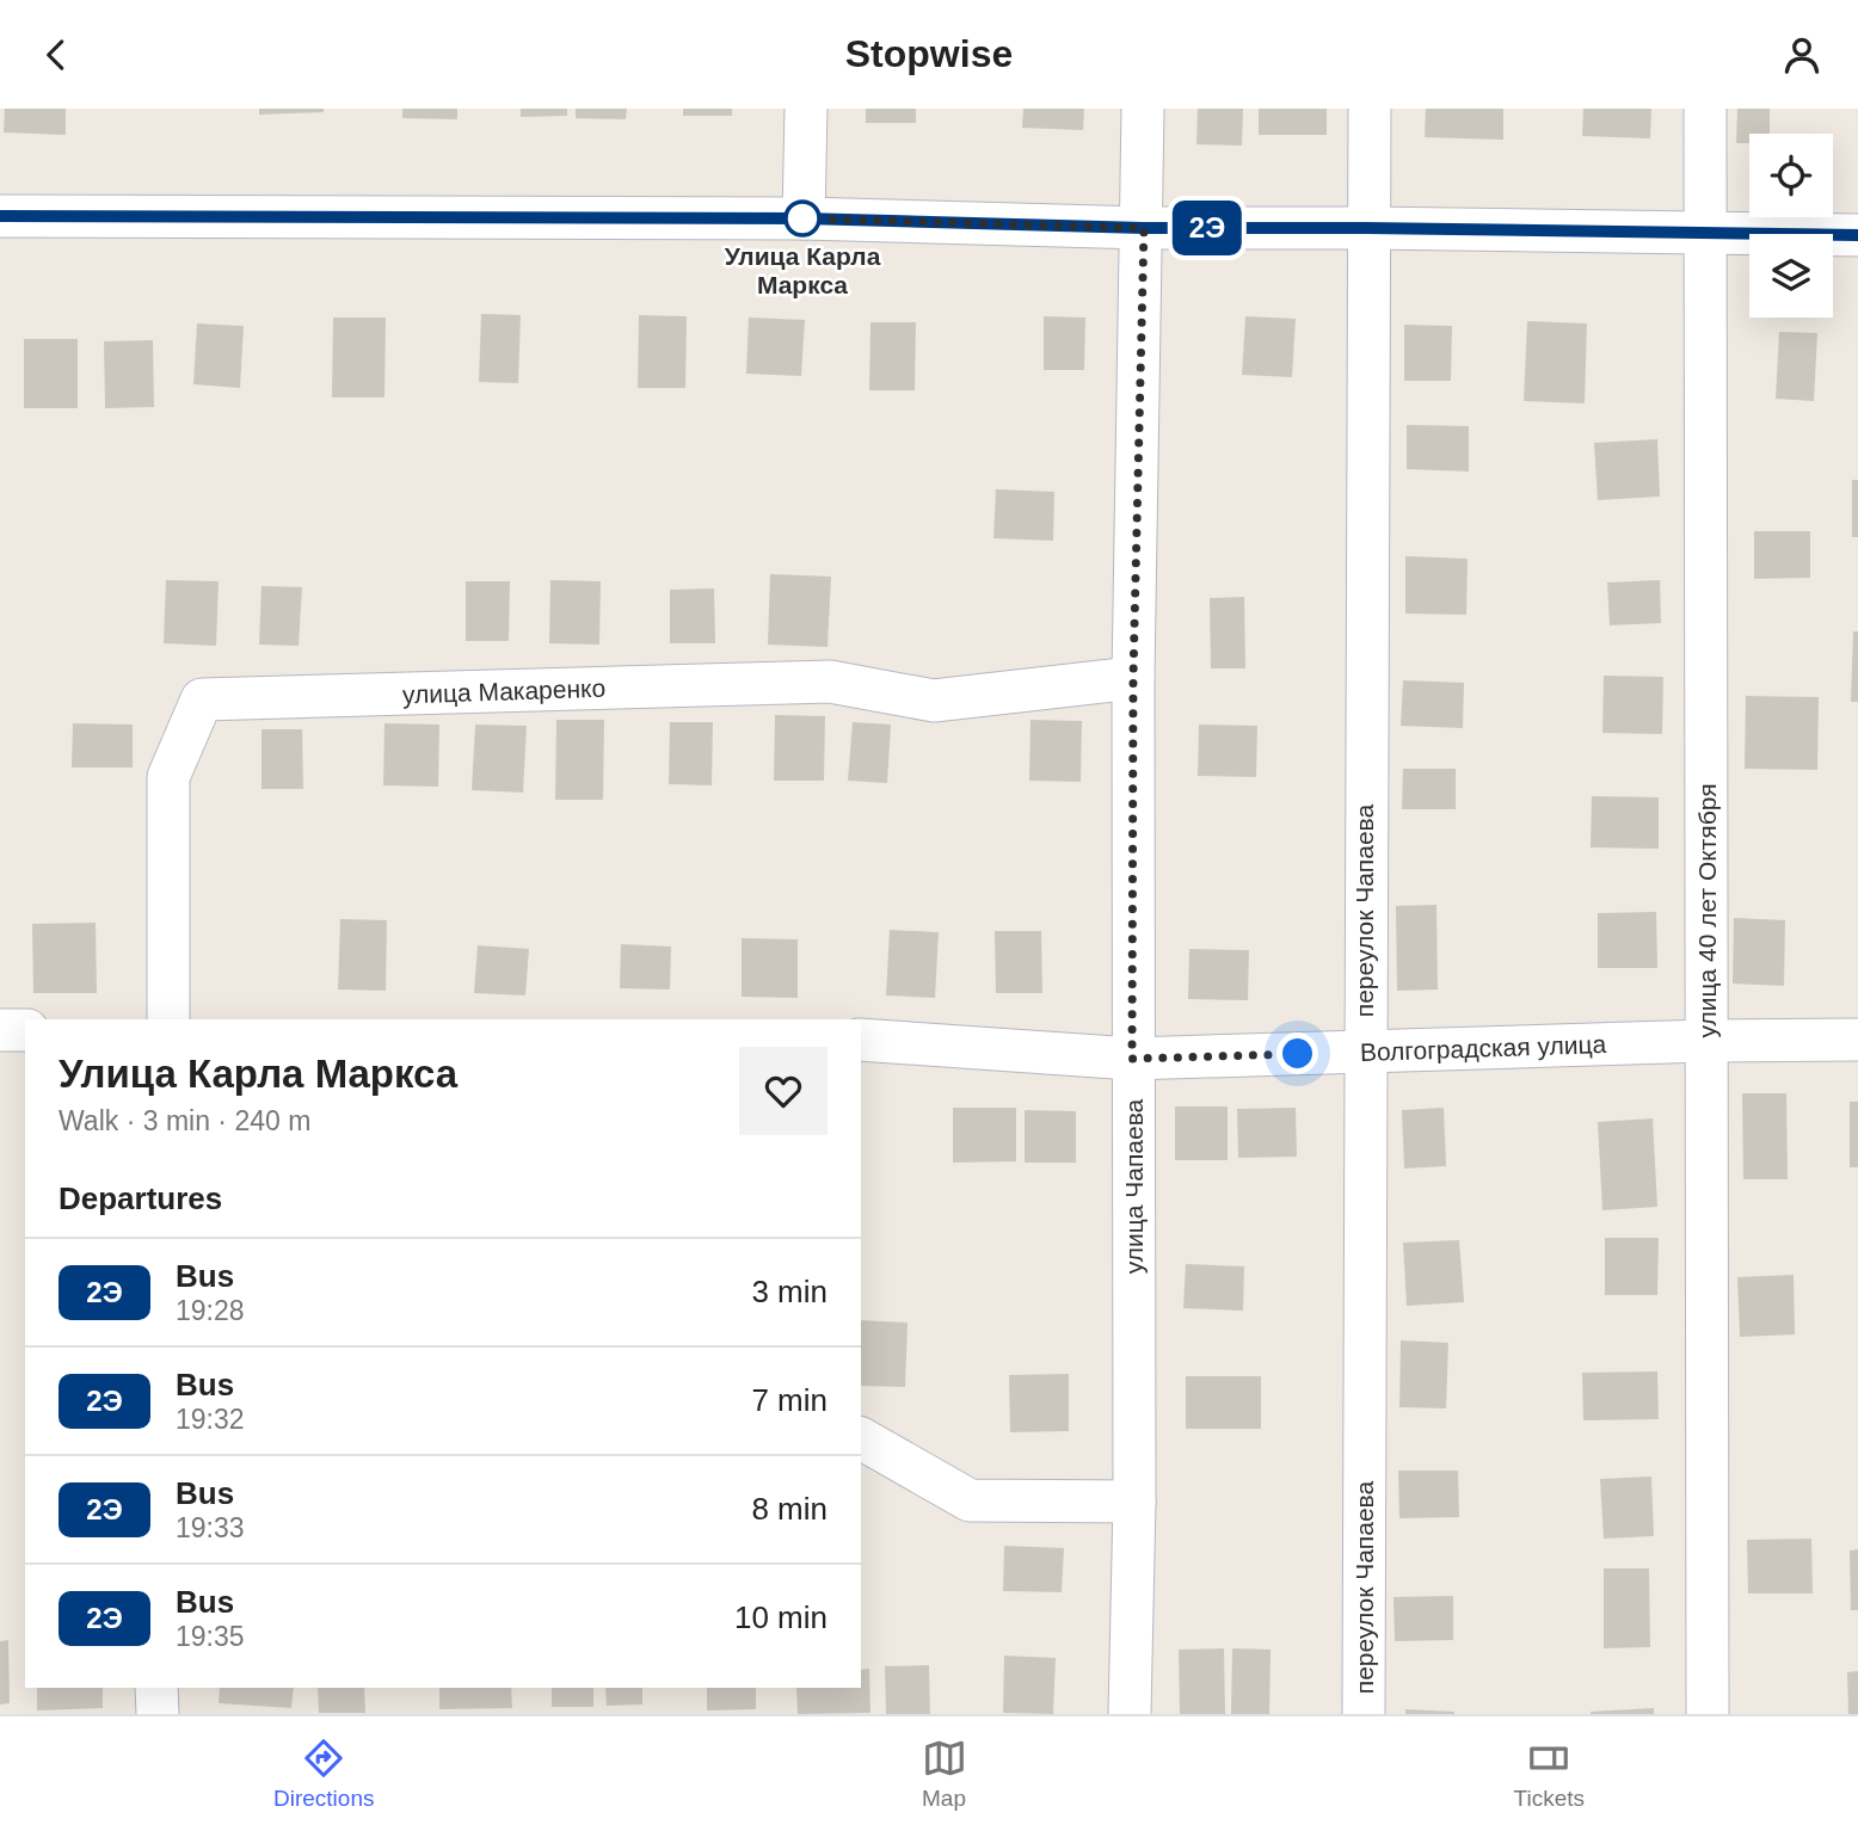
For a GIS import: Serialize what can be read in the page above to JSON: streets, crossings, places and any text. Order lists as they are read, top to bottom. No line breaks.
{"streets":{"street":["улица Макаренко","переулок Чапаева","улица 40 лет Октября","Волгоградская улица","улица Чапаева"]},"crossings":[["улица Макаренко","улица Чапаева"],["переулок Чапаева","Волгоградская улица"],["улица 40 лет Октября","Волгоградская улица"],["Волгоградская улица","улица Чапаева"]],"places":["Улица Карла Маркса"],"lines":["bus line 2Э"],"page":{"header":"Stopwise","on_map":"2Э","heading":[["Улица Карла Маркса","Walk · 3 min · 240 m"],"Departures"],"list":[{"mark":"2Э","name":"Bus","note":"19:28","value":"3 min"},{"mark":"2Э","name":"Bus","note":"19:32","value":"7 min"},{"mark":"2Э","name":"Bus","note":"19:33","value":"8 min"},{"mark":"2Э","name":"Bus","note":"19:35","value":"10 min"}],"tabs":["Directions","Map","Tickets"]}}
